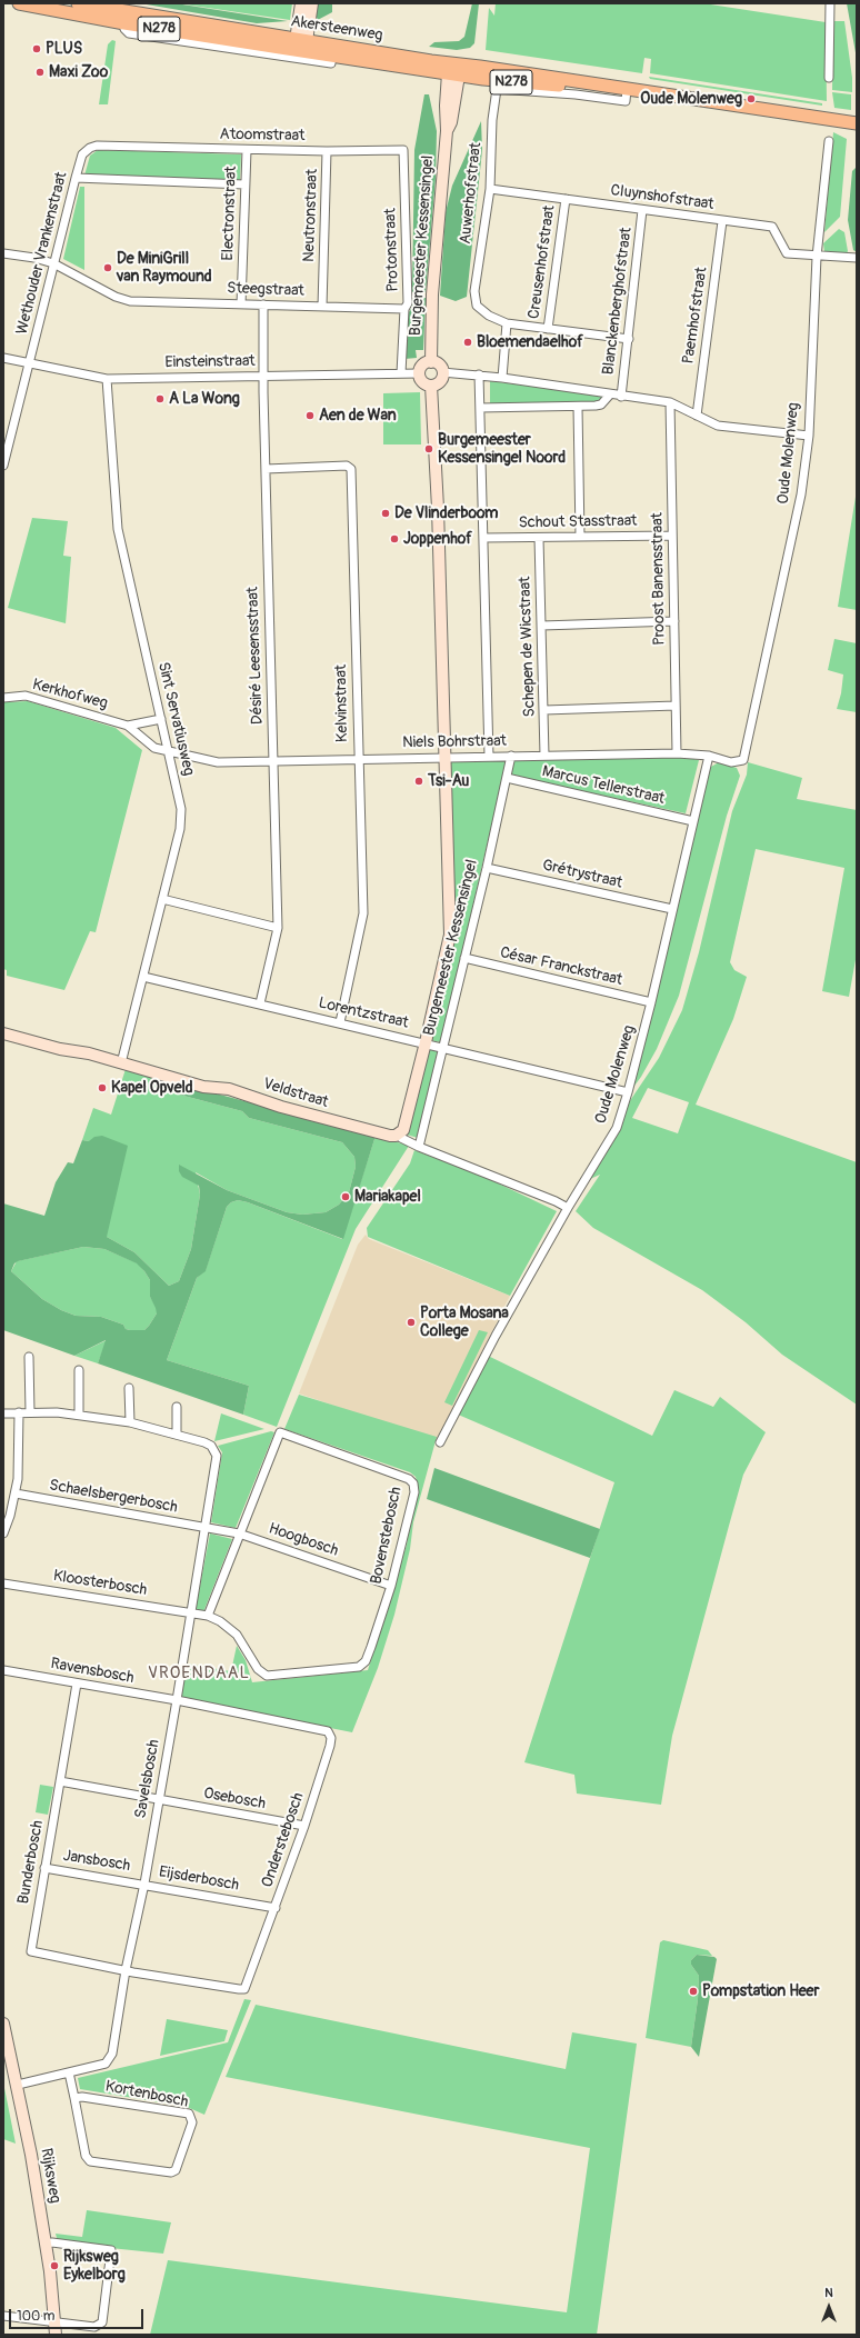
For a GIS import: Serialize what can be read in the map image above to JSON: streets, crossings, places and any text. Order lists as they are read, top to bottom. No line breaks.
{"streets":{"main road":["N278","Akersteenweg"],"street":["Atoomstraat","Auwerhofstraat","Cluynshofstraat","Electronstraat","Neutronstraat","Burgemeester Kessensingel","Protonstraat","Wethouder Vrankenstraat","Creusenhofstraat","Steegstraat","Blanckenberghofstraat","Paemhofstraat","Einsteinstraat","Oude Molenweg","Schout Stasstraat","Proost Banensstraat","Schepen de Wicstraat","Désiré Leesensstraat","Kerkhofweg","Kelvinstraat","Sint Servatiusweg","Niels Bohrstraat","Marcus Tellerstraat","Grétrystraat","César Franckstraat","Lorentzstraat","Veldstraat","Schaelsbergerbosch","Bovenstebosch","Hoogbosch","Kloosterbosch","Ravensbosch","Savelsbosch","Osebosch","Onderstebosch","Jansbosch","Bunderbosch","Eijsderbosch","Kortenbosch","Rijksweg"]},"crossings":[["Akersteenweg","Auwerhofstraat"],["Akersteenweg","Burgemeester Kessensingel"],["Atoomstraat","Electronstraat"],["Atoomstraat","Neutronstraat"],["Atoomstraat","Protonstraat"],["Atoomstraat","Wethouder Vrankenstraat"],["Auwerhofstraat","Cluynshofstraat"],["Cluynshofstraat","Creusenhofstraat"],["Cluynshofstraat","Blanckenberghofstraat"],["Cluynshofstraat","Paemhofstraat"],["Cluynshofstraat","Oude Molenweg"],["Electronstraat","Steegstraat"],["Neutronstraat","Steegstraat"],["Burgemeester Kessensingel","Einsteinstraat"],["Burgemeester Kessensingel","Niels Bohrstraat"],["Burgemeester Kessensingel","Marcus Tellerstraat"],["Burgemeester Kessensingel","Grétrystraat"],["Burgemeester Kessensingel","César Franckstraat"],["Burgemeester Kessensingel","Lorentzstraat"],["Burgemeester Kessensingel","Veldstraat"],["Protonstraat","Steegstraat"],["Protonstraat","Einsteinstraat"],["Wethouder Vrankenstraat","Steegstraat"],["Wethouder Vrankenstraat","Einsteinstraat"],["Steegstraat","Désiré Leesensstraat"],["Einsteinstraat","Désiré Leesensstraat"],["Einsteinstraat","Sint Servatiusweg"],["Oude Molenweg","Niels Bohrstraat"],["Oude Molenweg","Marcus Tellerstraat"],["Oude Molenweg","Grétrystraat"],["Oude Molenweg","César Franckstraat"],["Oude Molenweg","Lorentzstraat"],["Oude Molenweg","Veldstraat"],["Schout Stasstraat","Proost Banensstraat"],["Schout Stasstraat","Schepen de Wicstraat"],["Proost Banensstraat","Niels Bohrstraat"],["Schepen de Wicstraat","Niels Bohrstraat"],["Désiré Leesensstraat","Kelvinstraat"],["Désiré Leesensstraat","Niels Bohrstraat"],["Désiré Leesensstraat","Lorentzstraat"],["Kerkhofweg","Sint Servatiusweg"],["Kerkhofweg","Niels Bohrstraat"],["Kelvinstraat","Niels Bohrstraat"],["Kelvinstraat","Lorentzstraat"],["Sint Servatiusweg","Niels Bohrstraat"],["Sint Servatiusweg","Lorentzstraat"],["Sint Servatiusweg","Veldstraat"],["Schaelsbergerbosch","Hoogbosch"],["Schaelsbergerbosch","Savelsbosch"],["Bovenstebosch","Hoogbosch"],["Bovenstebosch","Kloosterbosch"],["Hoogbosch","Savelsbosch"],["Kloosterbosch","Savelsbosch"],["Ravensbosch","Savelsbosch"],["Ravensbosch","Onderstebosch"],["Ravensbosch","Bunderbosch"],["Savelsbosch","Osebosch"],["Savelsbosch","Onderstebosch"],["Savelsbosch","Jansbosch"],["Savelsbosch","Bunderbosch"],["Savelsbosch","Eijsderbosch"],["Savelsbosch","Kortenbosch"],["Savelsbosch","Rijksweg"],["Osebosch","Onderstebosch"],["Osebosch","Bunderbosch"],["Onderstebosch","Bunderbosch"],["Onderstebosch","Eijsderbosch"],["Jansbosch","Bunderbosch"],["Jansbosch","Eijsderbosch"]],"districts":["VROENDAAL"],"places":["PLUS","Maxi Zoo","Oude Molenweg","De MiniGrill van Raymound","Bloemendaelhof","A La Wong","Aen de Wan","Burgemeester Kessensingel Noord","De Vlinderboom","Joppenhof","Tsi-Au","Kapel Opveld","Mariakapel","Porta Mosana College","Pompstation Heer","Rijksweg Eykelborg"],"scale_bar":"100 m","north":"top"}
